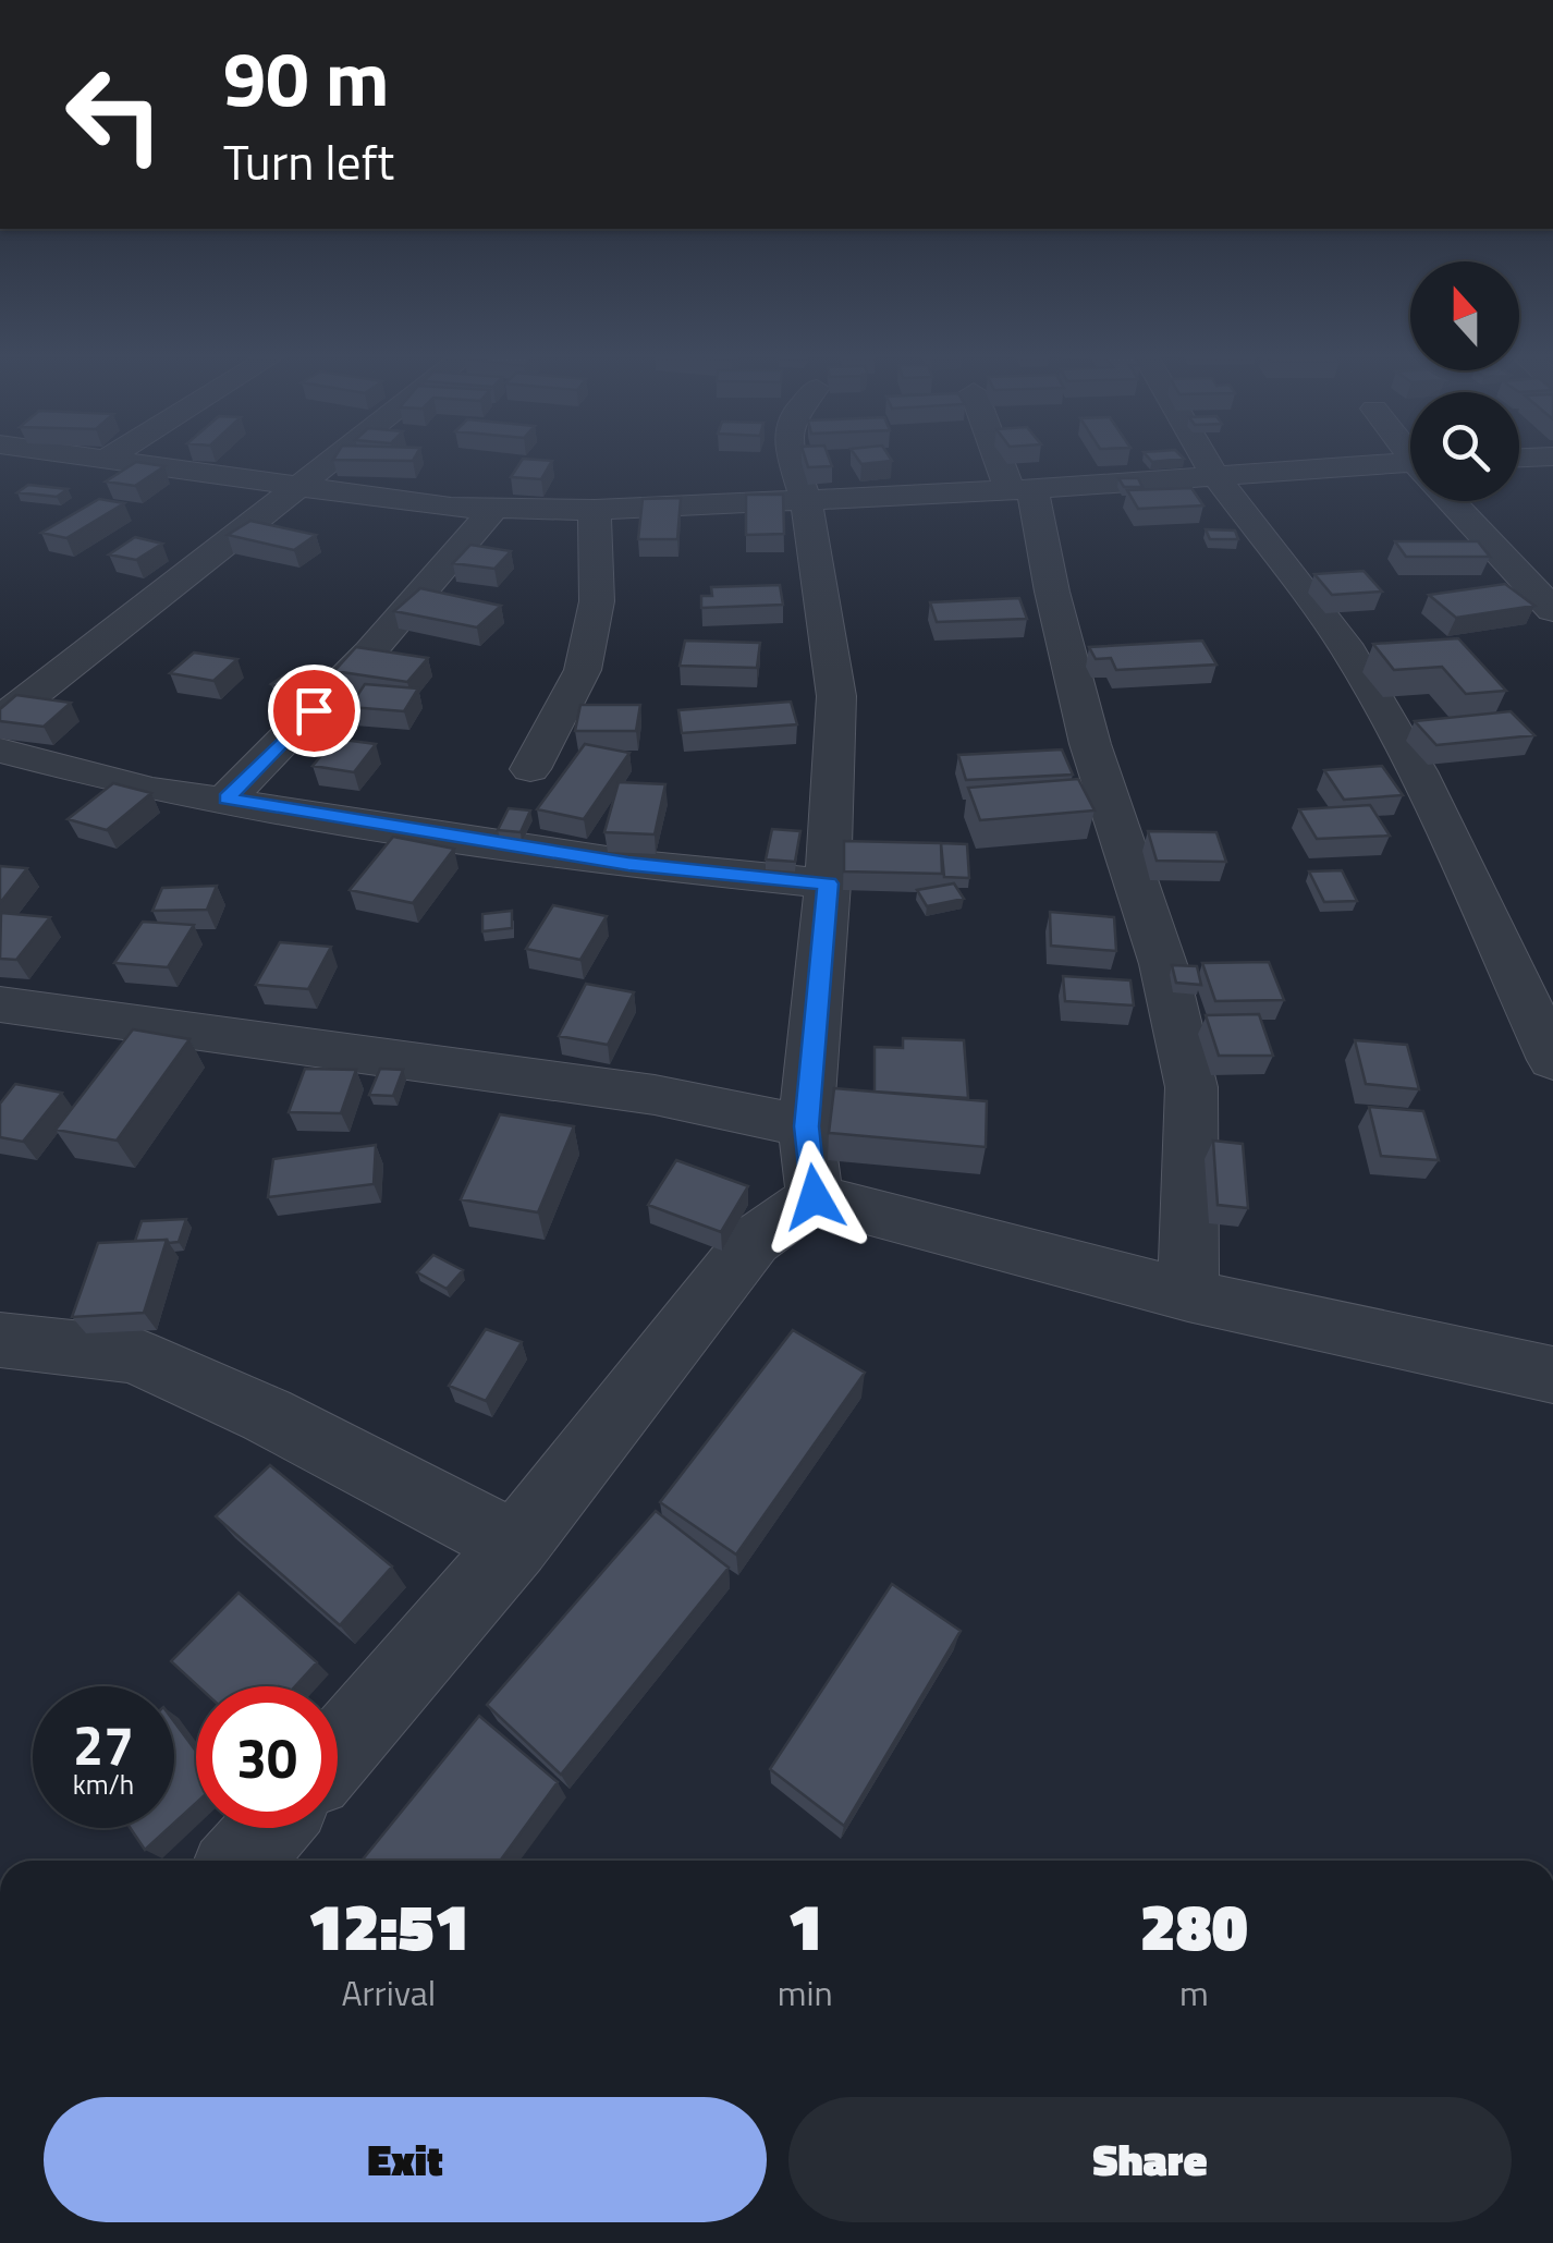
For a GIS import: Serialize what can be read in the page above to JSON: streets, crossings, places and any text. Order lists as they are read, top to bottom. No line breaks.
{"north":"top","page":{"turn":["90 m","Turn left"],"speed":"27 km/h","limit":"30","eta":["12:51","Arrival","1","min","280","m"],"buttons":["Exit","Share"]}}
